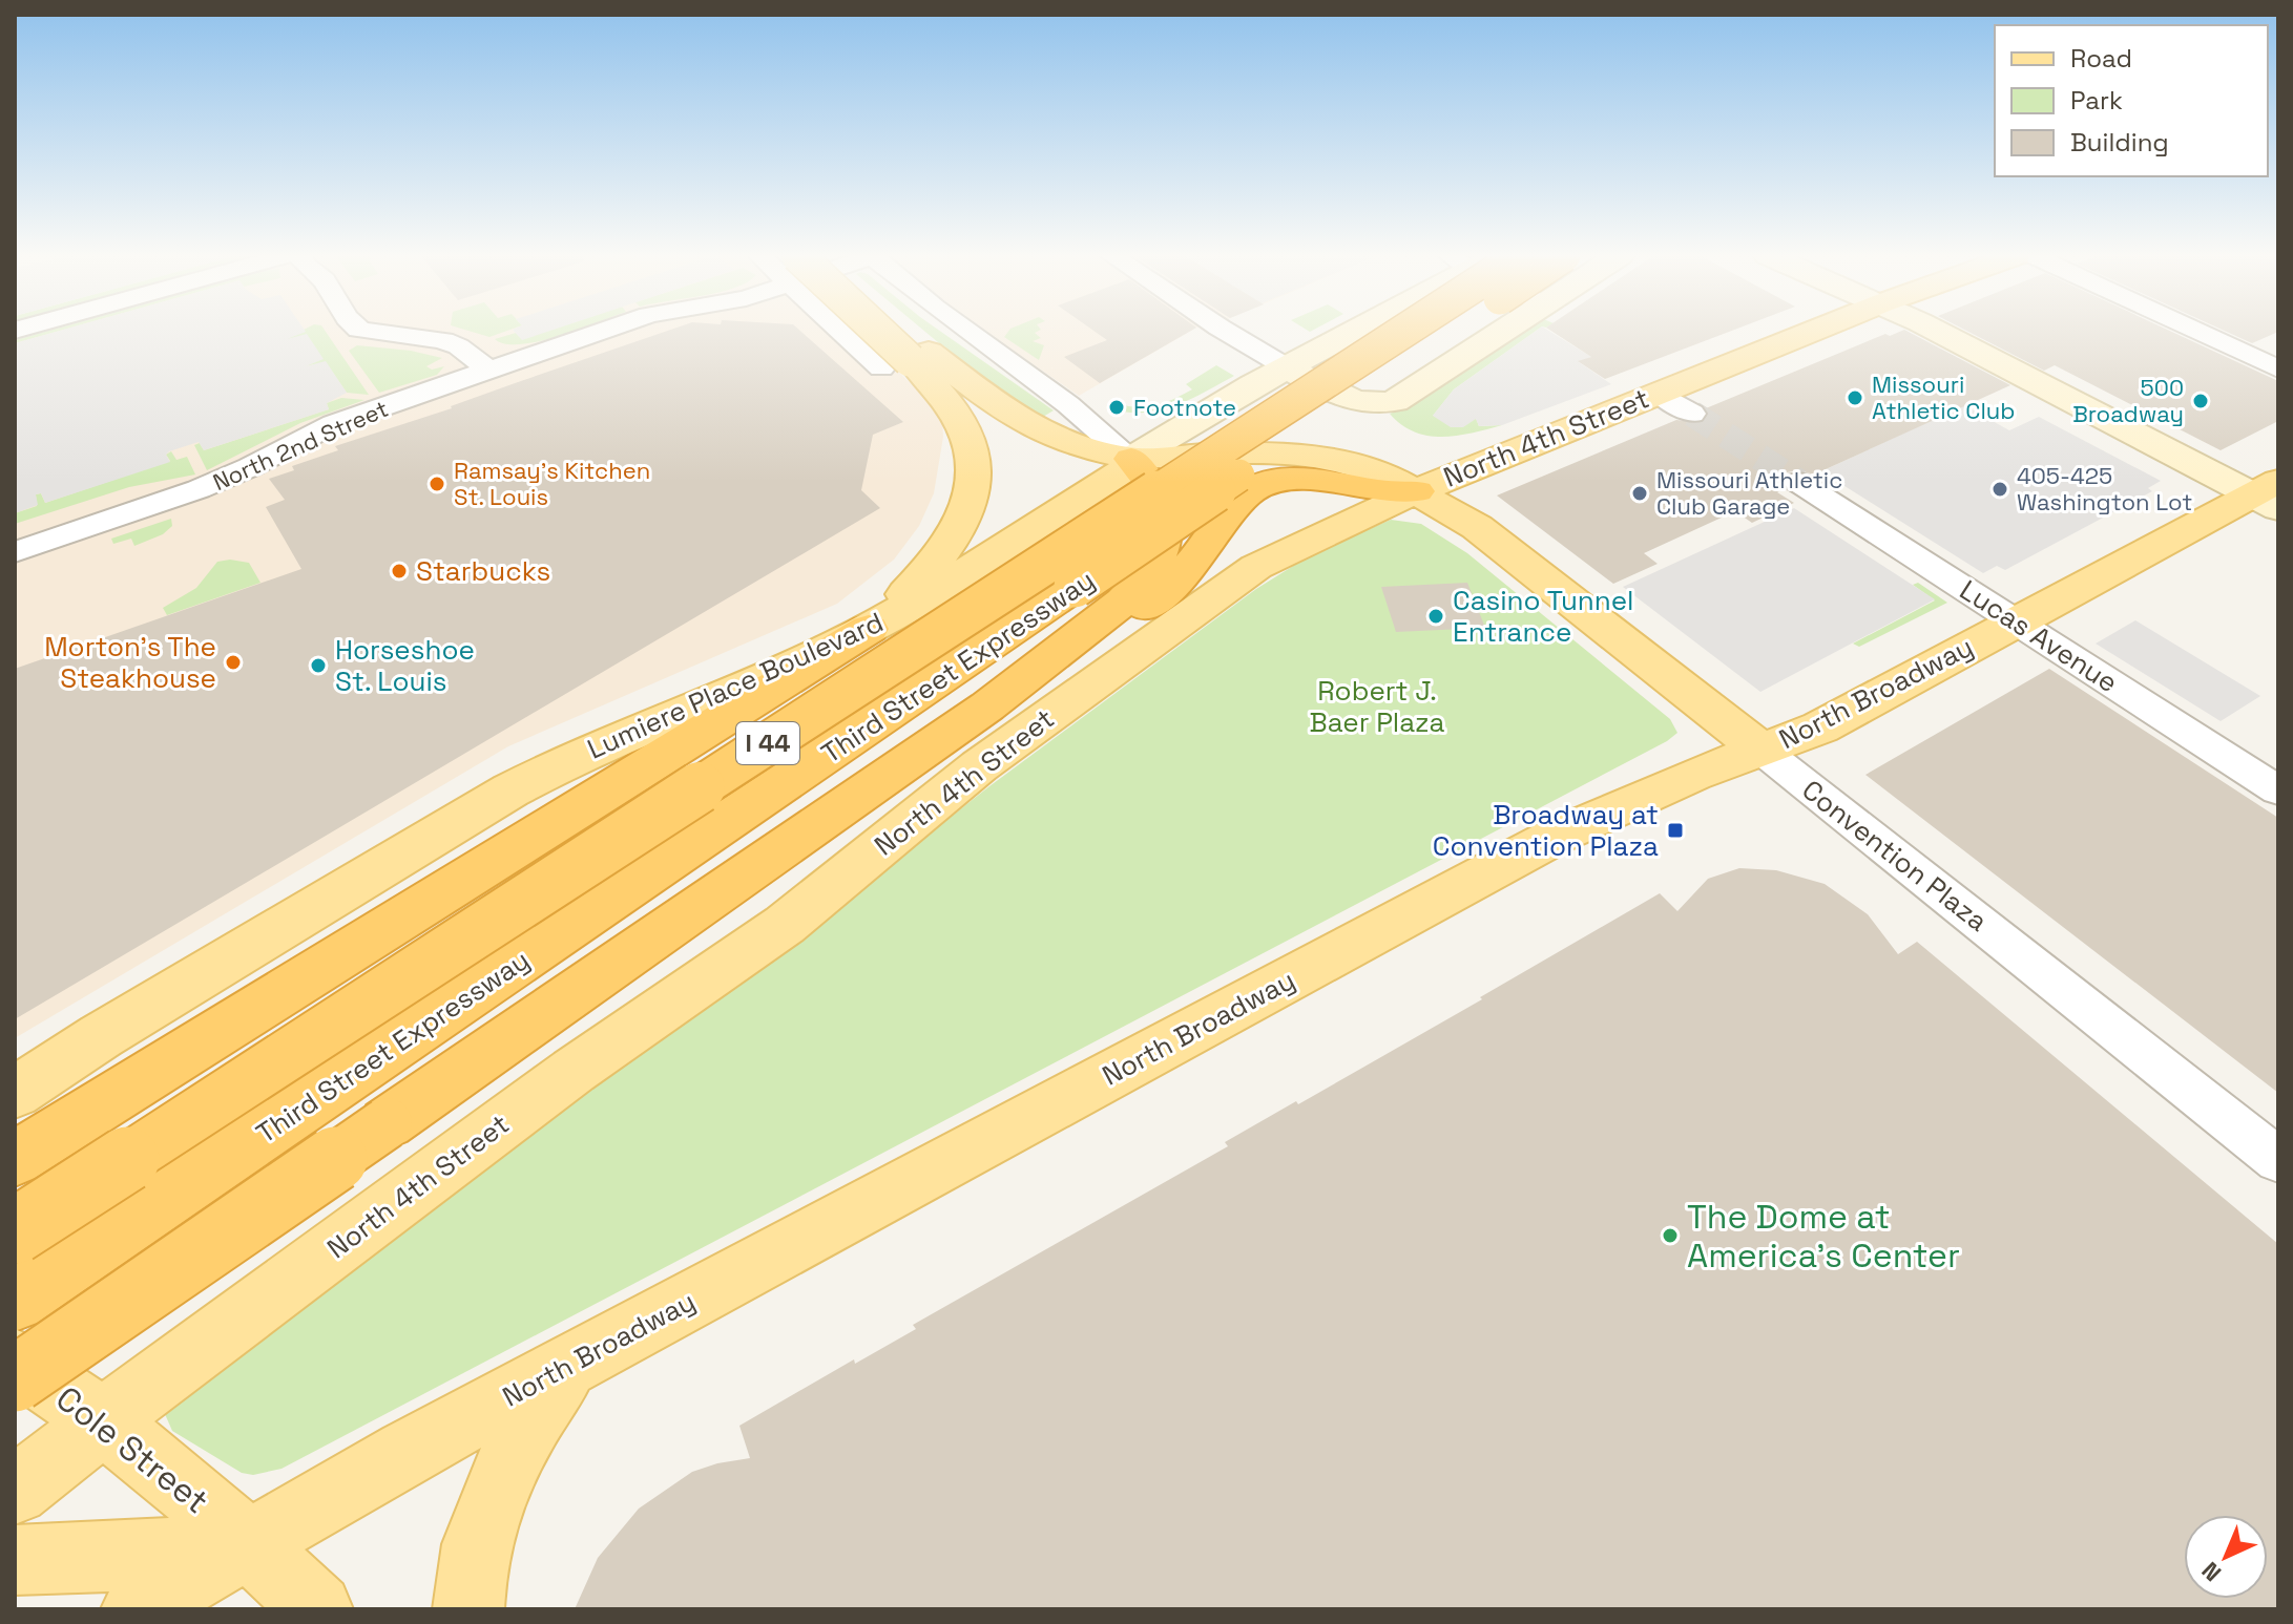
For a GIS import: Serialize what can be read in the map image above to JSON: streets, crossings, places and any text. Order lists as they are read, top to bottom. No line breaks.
{"streets":{"highway":["Third Street Expressway","I 44"],"main road":["North 4th Street","Lumiere Place Boulevard","North Broadway","Convention Plaza","Cole Street"],"street":["North 2nd Street","Lucas Avenue"]},"crossings":[["North 4th Street","Convention Plaza"],["North 4th Street","Cole Street"],["Lucas Avenue","North Broadway"],["Lumiere Place Boulevard","Convention Plaza"],["North Broadway","Convention Plaza"],["North Broadway","Cole Street"]],"parks":["Robert J. Baer Plaza"],"places":{"other":["Missouri Athletic Club","500 Broadway","Footnote","Ramsay's Kitchen St. Louis","405-425 Washington Lot","Missouri Athletic Club Garage","Starbucks","Casino Tunnel Entrance","Morton's The Steakhouse","Horseshoe St. Louis","The Dome at America's Center"],"transit":["Broadway at Convention Plaza"]},"legend":["Road","Park","Building"],"north":"bottom left"}
